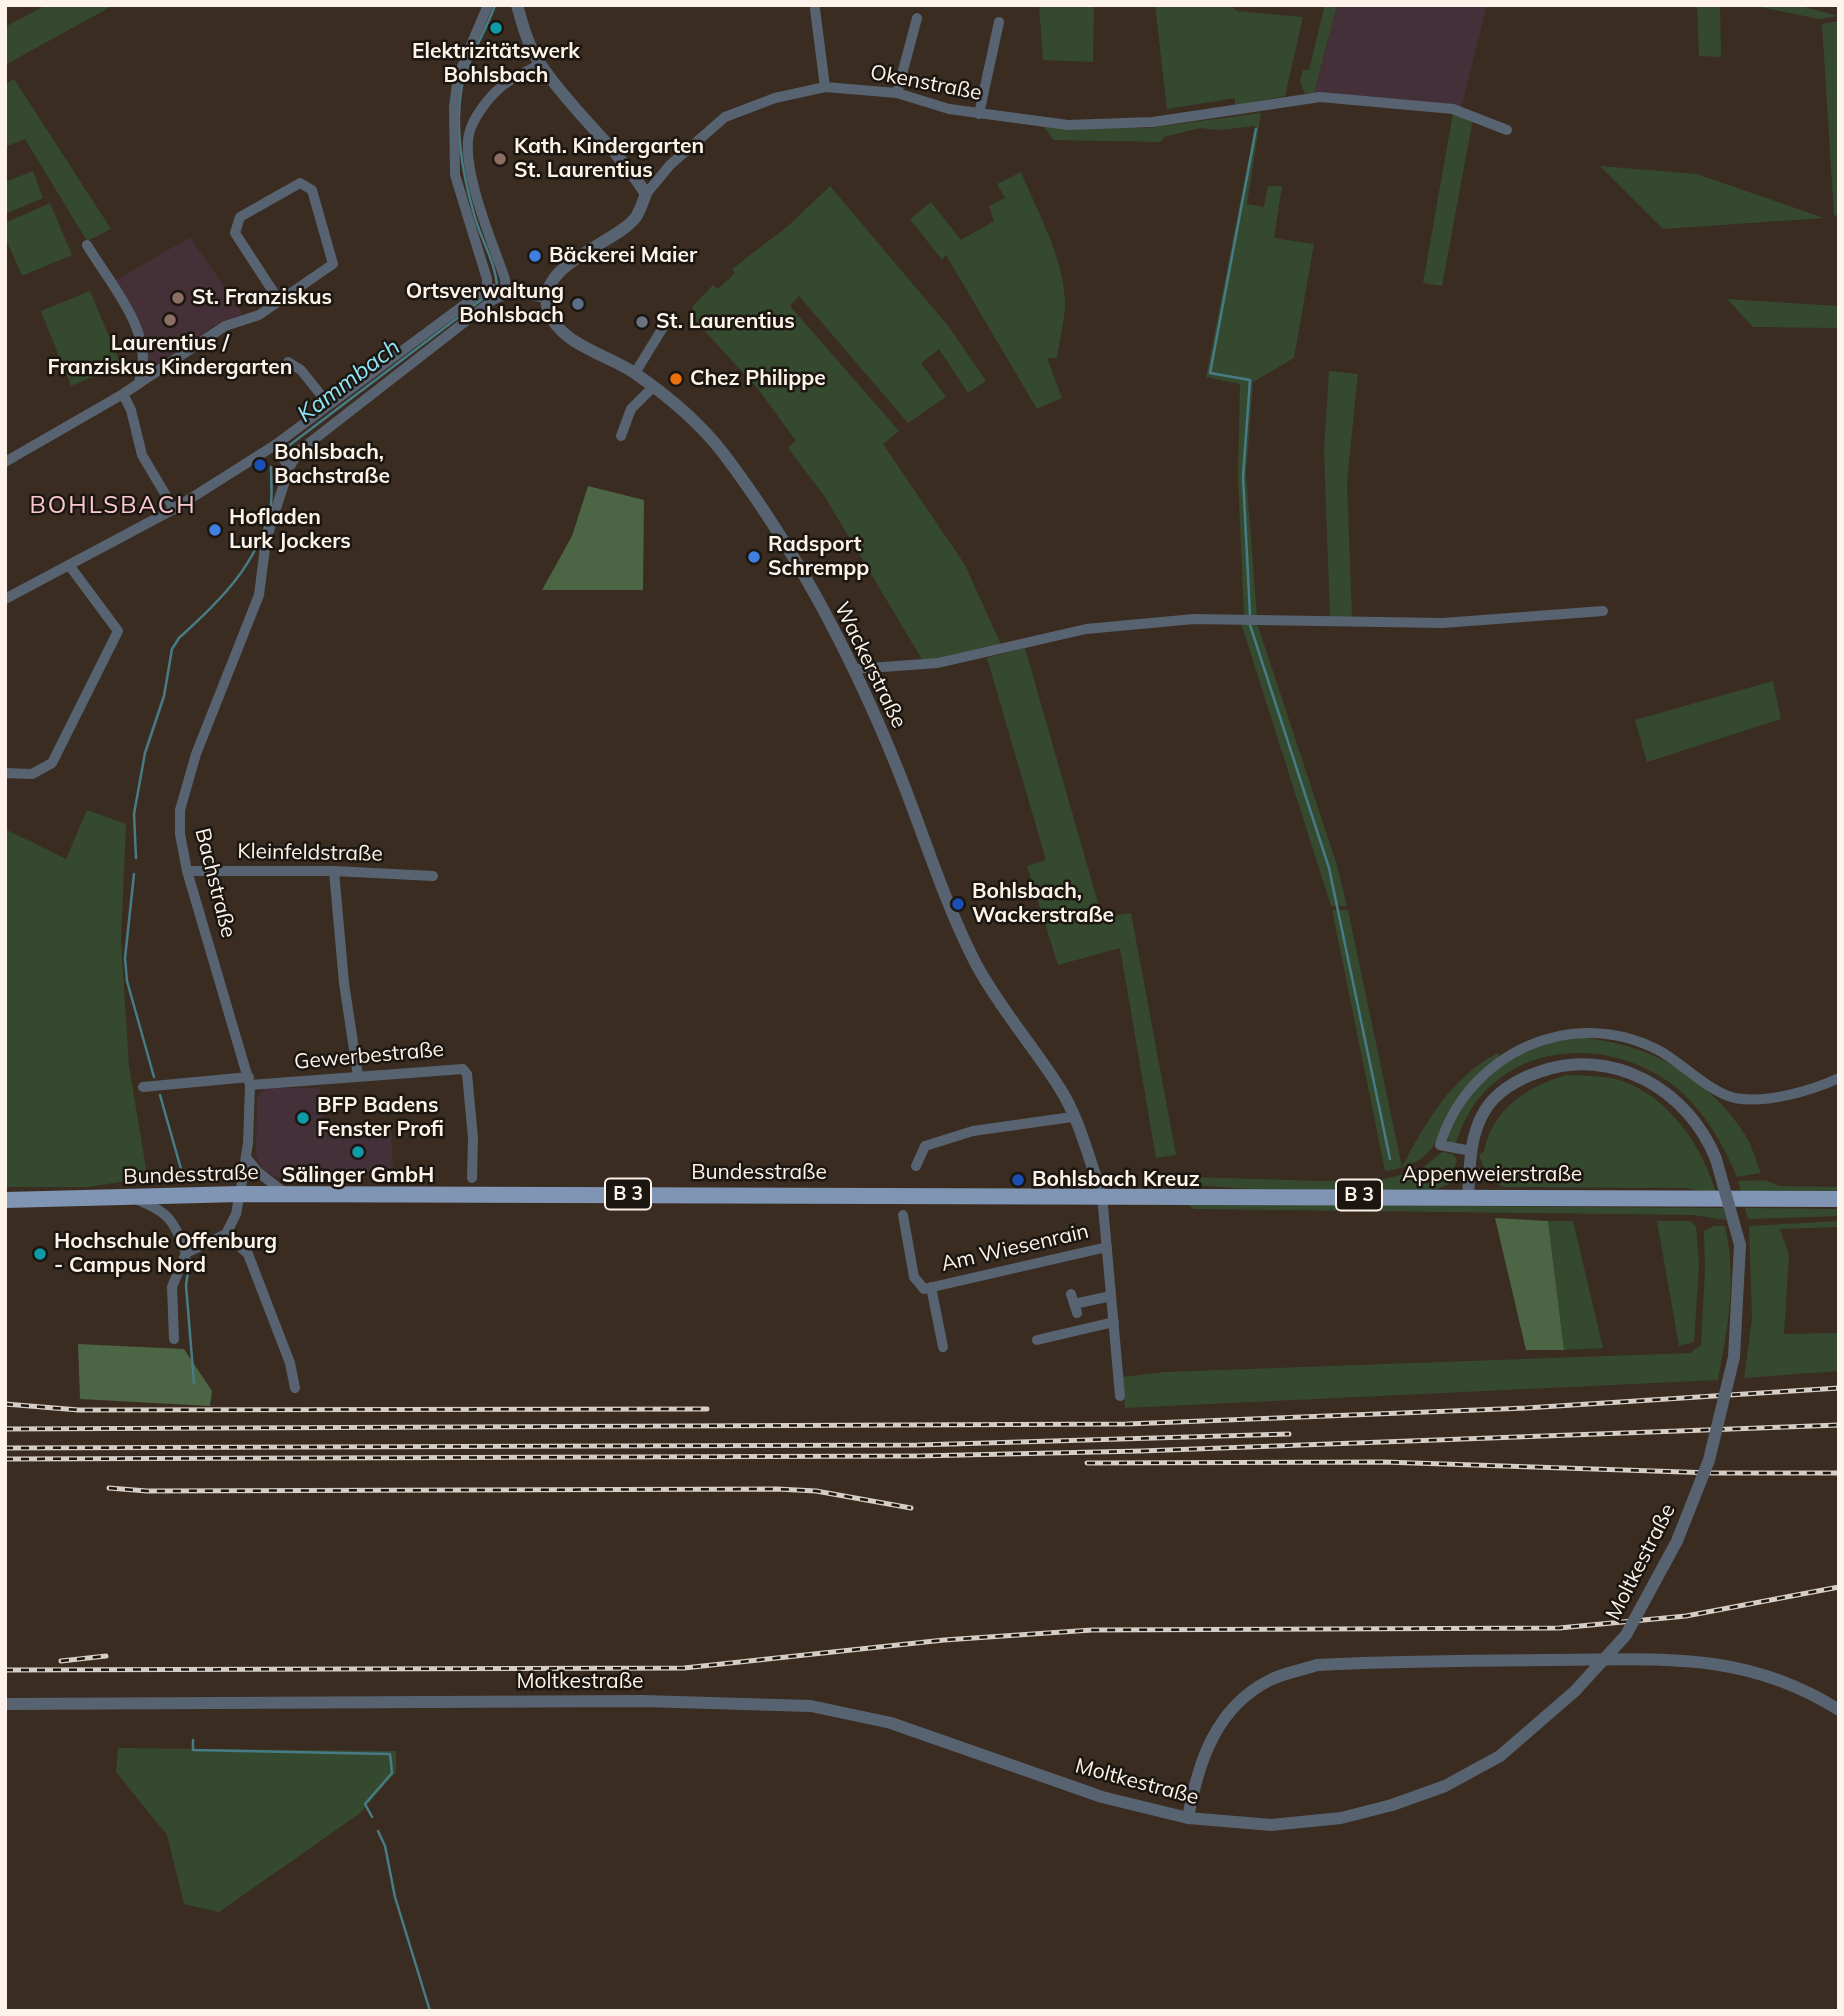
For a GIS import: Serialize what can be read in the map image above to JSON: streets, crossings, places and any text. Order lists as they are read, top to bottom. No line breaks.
{"streets":{"main road":["Bundesstraße","Appenweierstraße","B 3"],"street":["Okenstraße","Wackerstraße","Kleinfeldstraße","Bachstraße","Gewerbestraße","Am Wiesenrain","Moltkestraße"]},"crossings":[["Okenstraße","Wackerstraße"],["Wackerstraße","Bundesstraße"],["Wackerstraße","Appenweierstraße"],["Wackerstraße","Am Wiesenrain"],["Kleinfeldstraße","Bachstraße"],["Bachstraße","Gewerbestraße"],["Bachstraße","Bundesstraße"],["Bundesstraße","Appenweierstraße"],["Appenweierstraße","Moltkestraße"]],"districts":["BOHLSBACH"],"water":["Kammbach"],"places":["Elektrizitätswerk Bohlsbach","Kath. Kindergarten St. Laurentius","Bäckerei Maier","St. Franziskus","Ortsverwaltung Bohlsbach","Laurentius / Franziskus Kindergarten","St. Laurentius","Chez Philippe","Bohlsbach, Bachstraße","Hofladen Lurk Jockers","Radsport Schrempp","Bohlsbach, Wackerstraße","BFP Badens Fenster Profi","Sälinger GmbH","Bohlsbach Kreuz","Hochschule Offenburg - Campus Nord"]}
